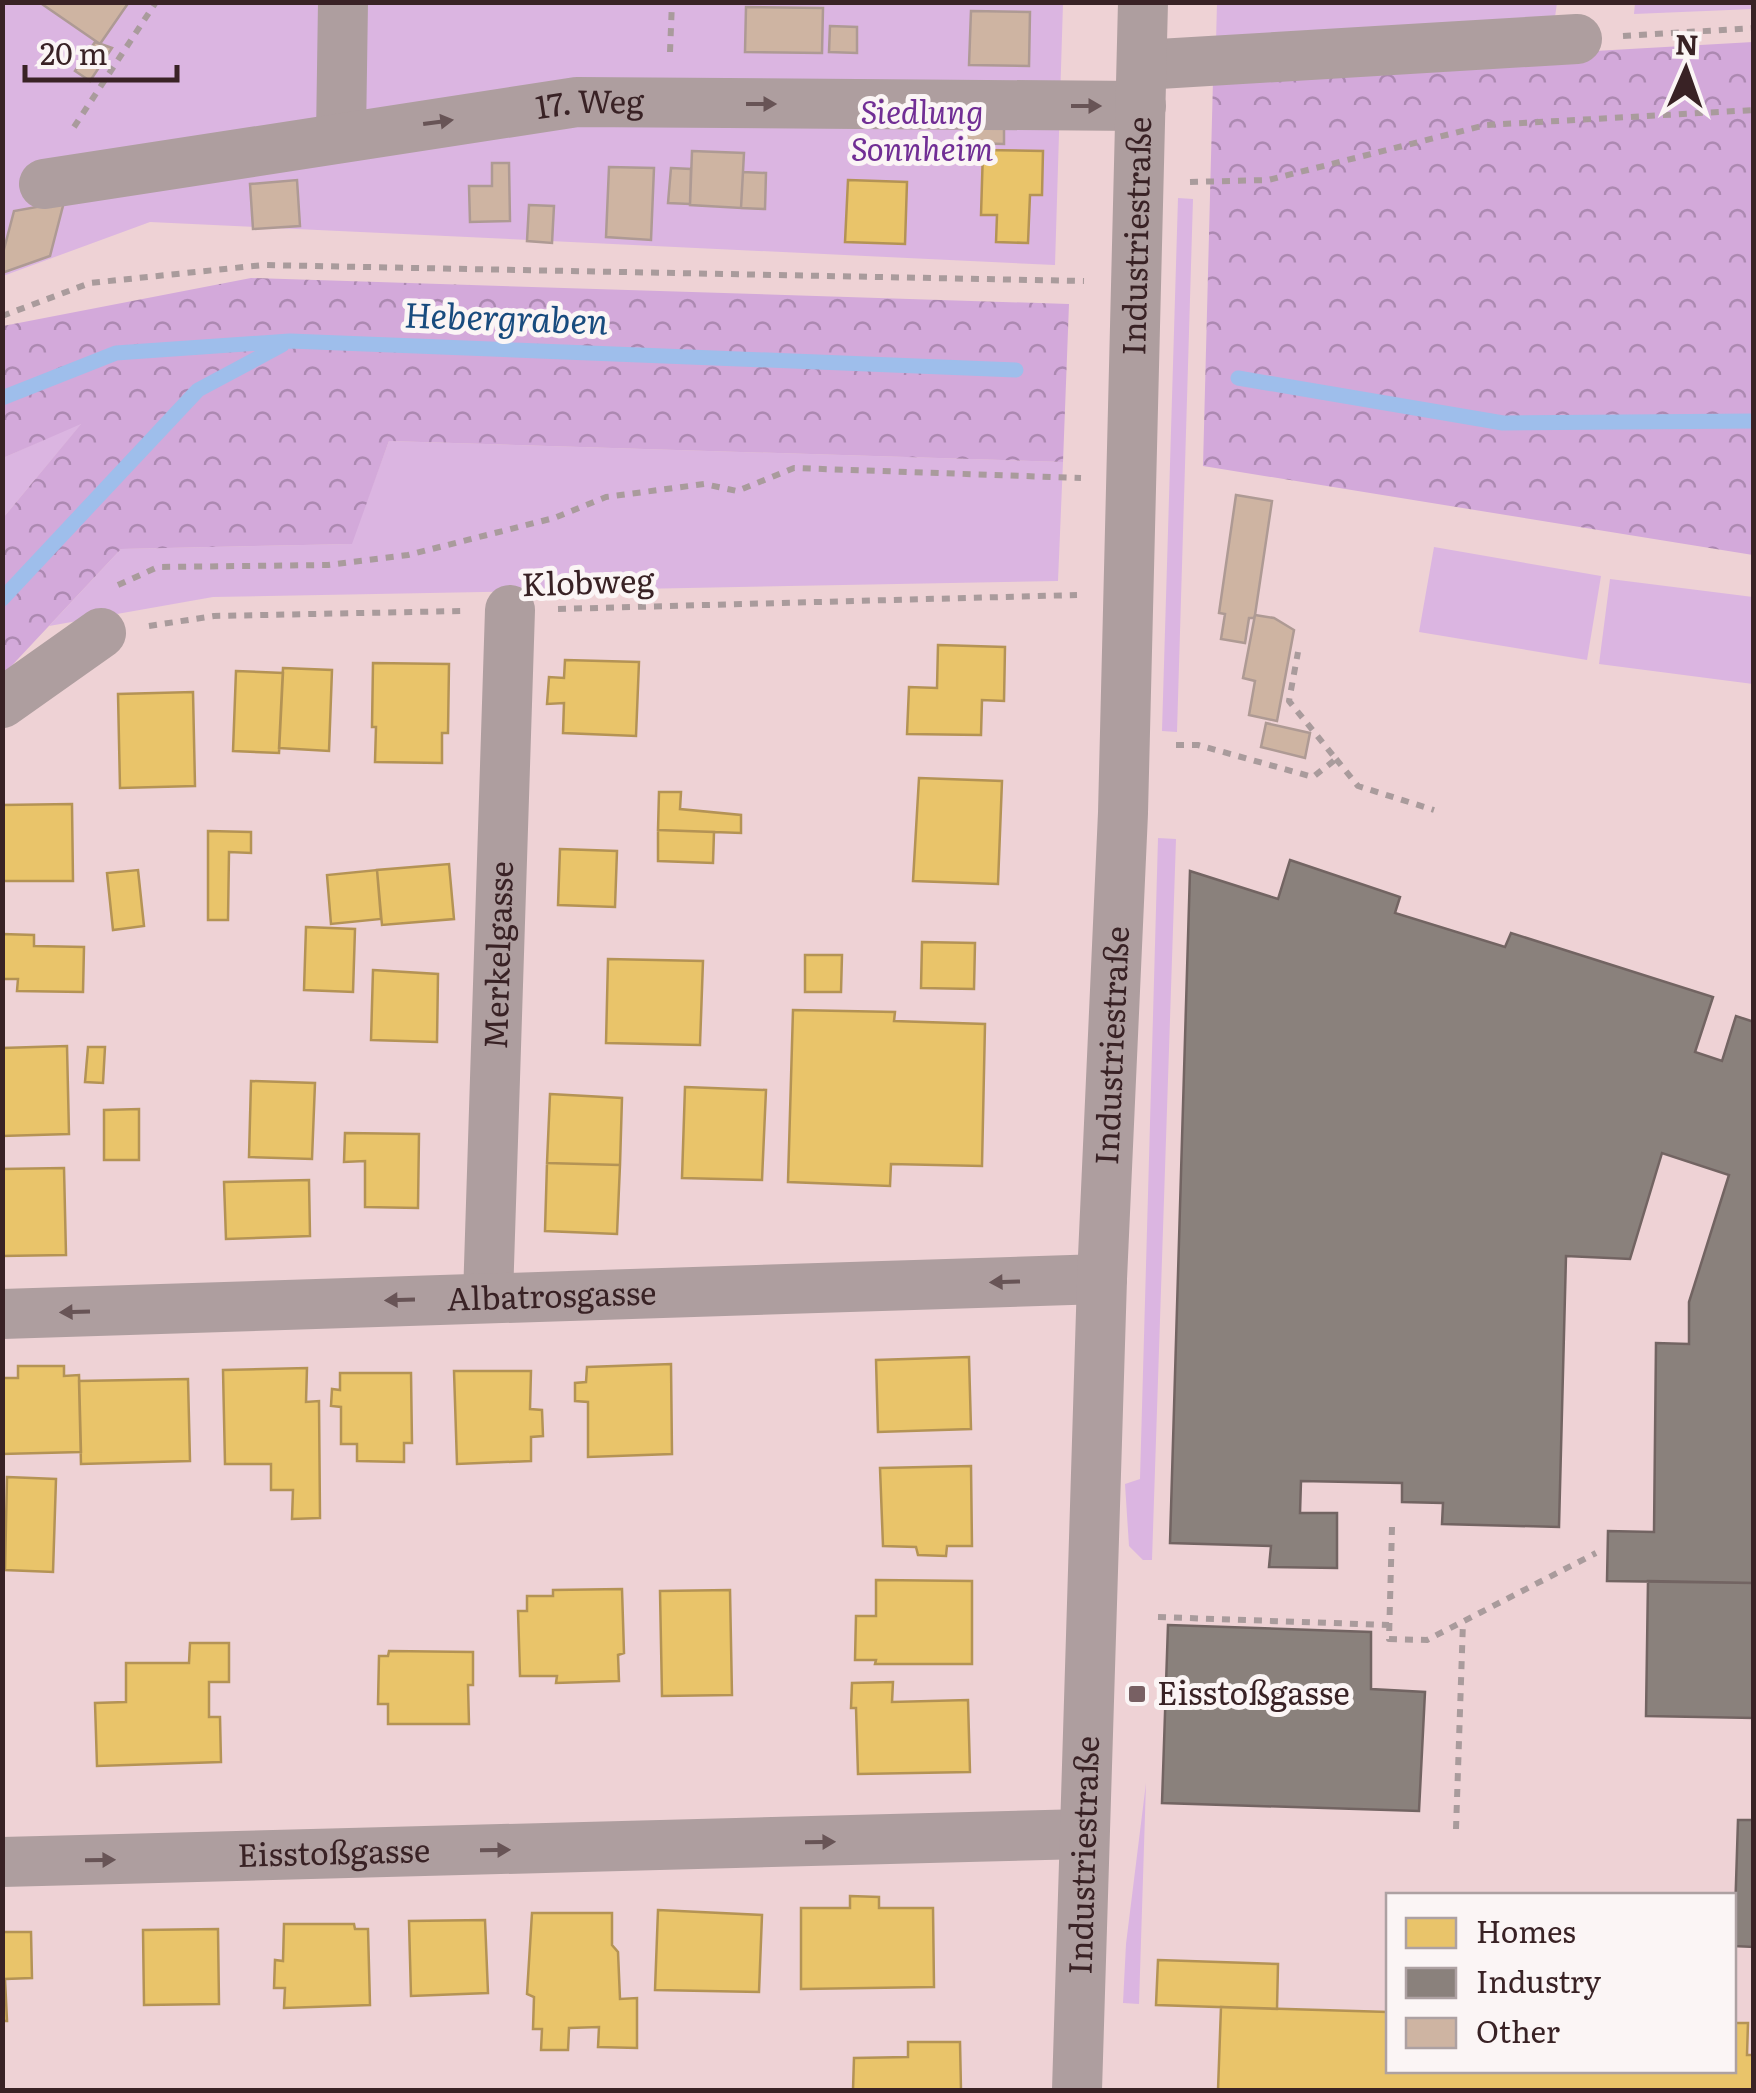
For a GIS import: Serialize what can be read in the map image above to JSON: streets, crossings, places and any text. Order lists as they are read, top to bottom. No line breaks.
{"streets":{"street":["17. Weg","Industriestraße","Merkelgasse","Albatrosgasse","Eisstoßgasse"],"path":["Klobweg"]},"crossings":[["17. Weg","Industriestraße"],["Industriestraße","Albatrosgasse"],["Industriestraße","Eisstoßgasse"],["Klobweg","Merkelgasse"],["Merkelgasse","Albatrosgasse"]],"one_way":["17. Weg","Albatrosgasse","Eisstoßgasse"],"water":["Hebergraben"],"parks":["Siedlung Sonnheim"],"places":{"transit":["Eisstoßgasse"]},"legend":["Homes","Industry","Other"],"scale_bar":"20 m","north":"top"}
